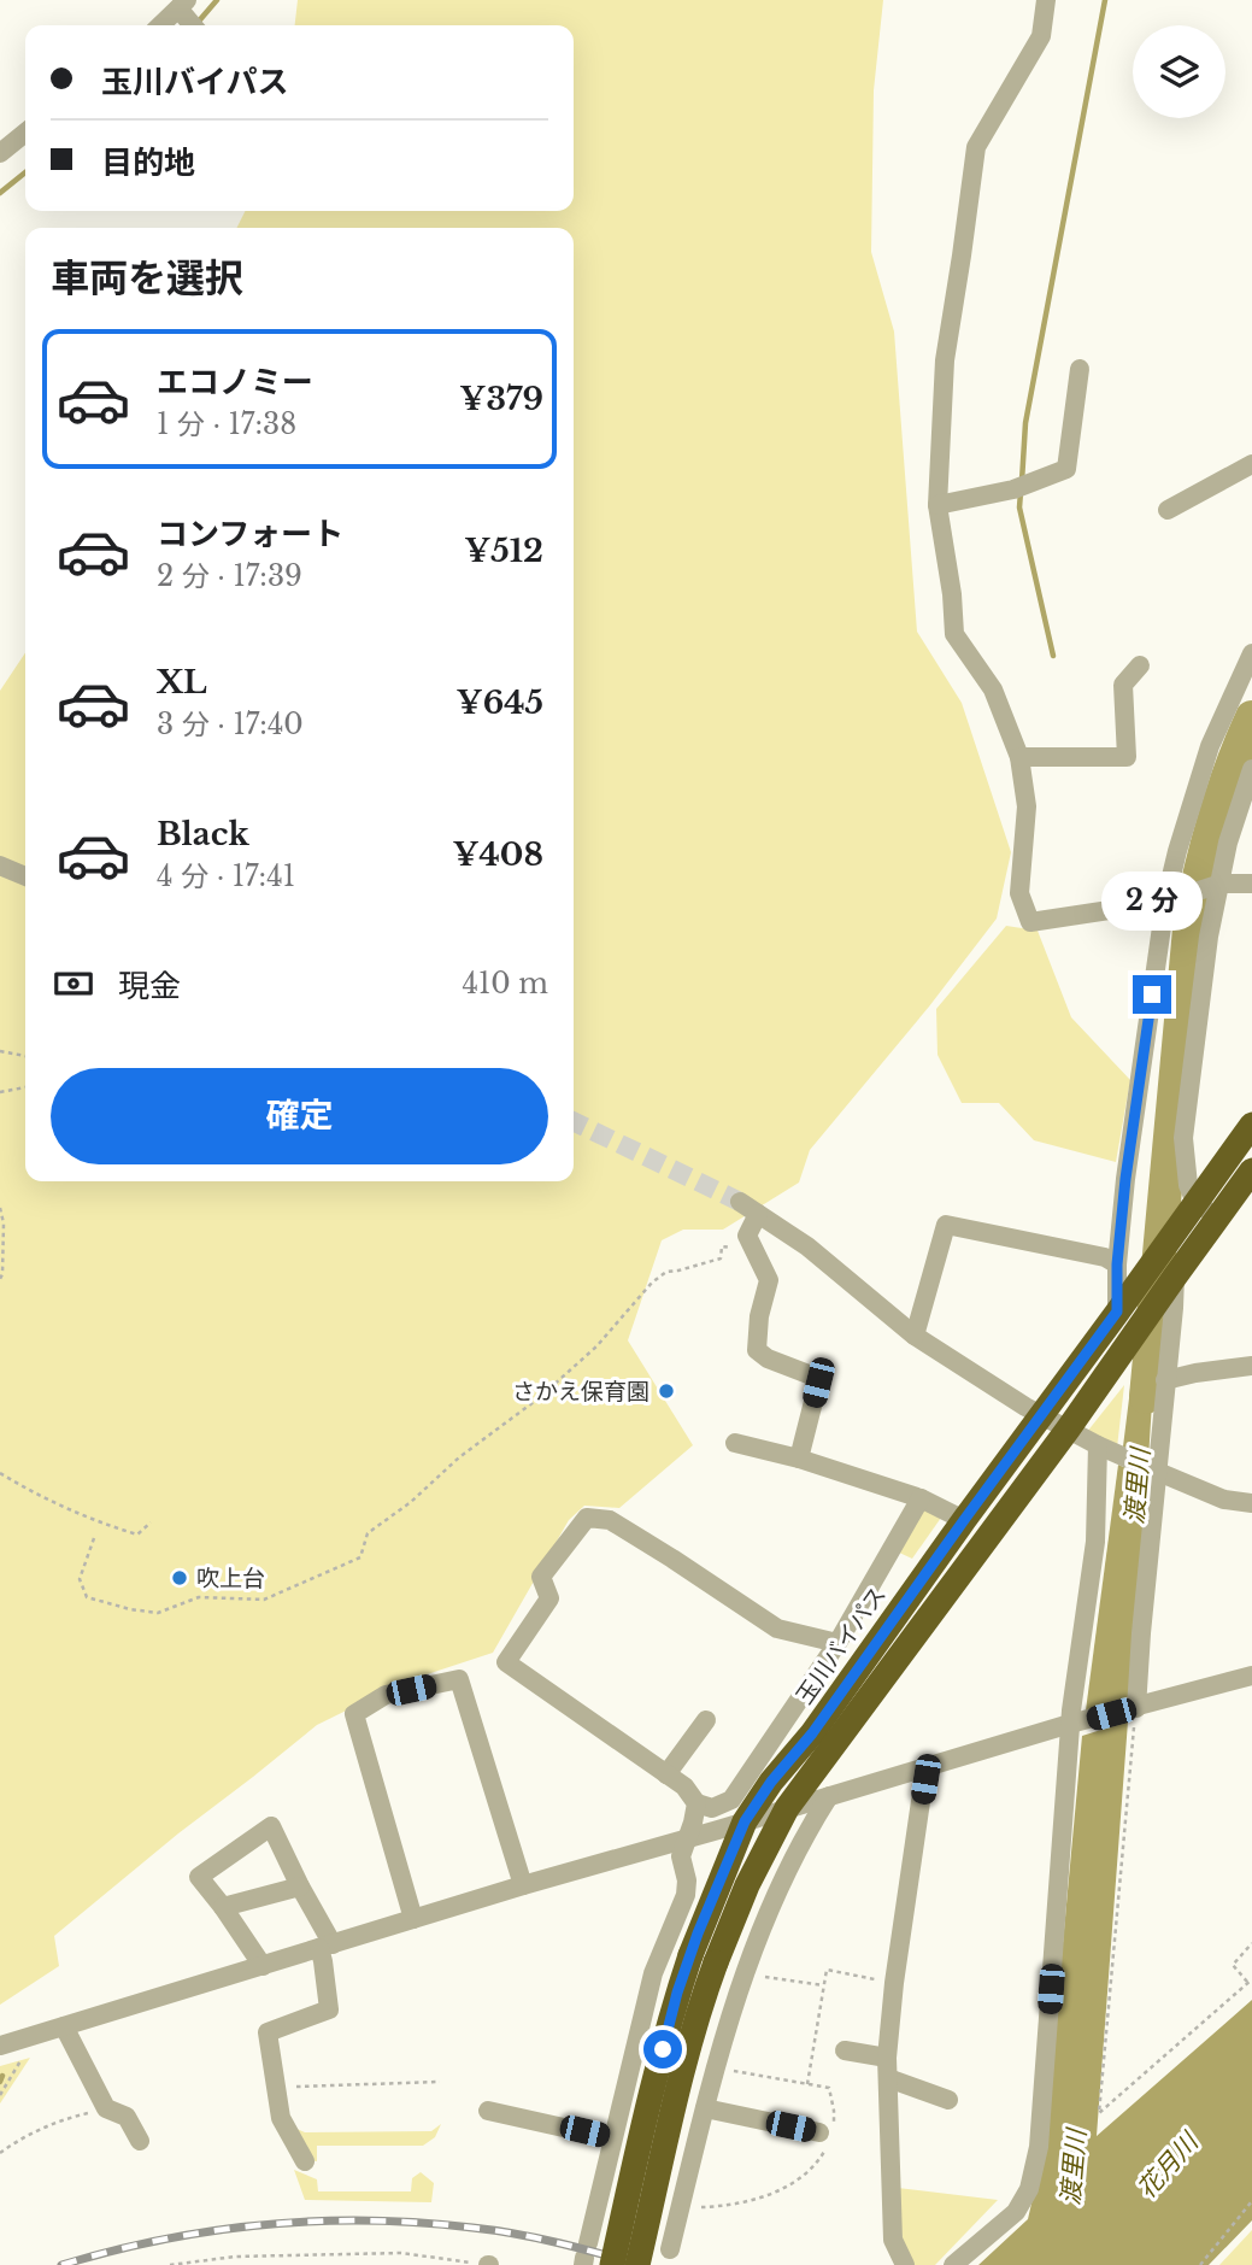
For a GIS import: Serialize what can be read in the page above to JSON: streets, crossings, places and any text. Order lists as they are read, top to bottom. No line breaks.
{"streets":{"highway":["玉川バイパス"]},"water":["渡里川","花月川"],"places":["さかえ保育園","吹上台"],"page":{"banner":["玉川バイパス","目的地"],"heading":"車両を選択","list":[{"name":"エコノミー","note":"1 分 · 17:38","value":"¥379"},{"name":"コンフォート","note":"2 分 · 17:39","value":"¥512"},{"name":"XL","note":"3 分 · 17:40","value":"¥645"},{"name":"Black","note":"4 分 · 17:41","value":"¥408"}],"bubble":"2 分","pay":["現金","410 m"],"buttons":"確定"}}
